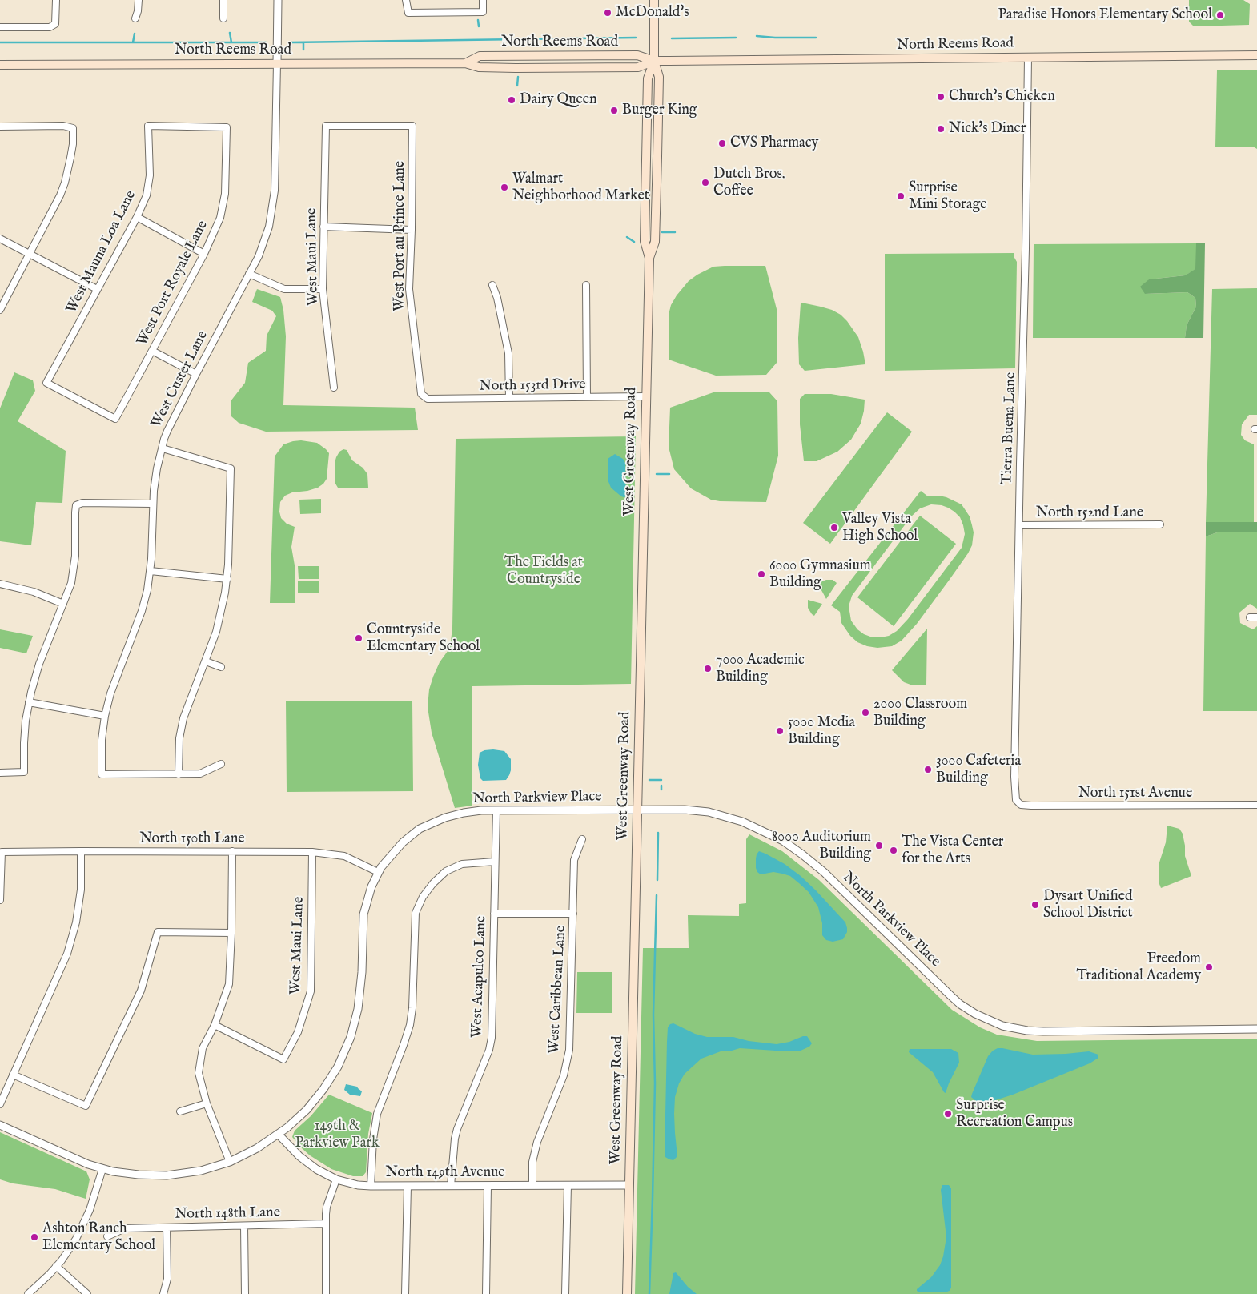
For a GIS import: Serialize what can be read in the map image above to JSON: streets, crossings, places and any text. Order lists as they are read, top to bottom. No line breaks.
{"streets":{"main road":["North Reems Road","West Greenway Road"],"street":["West Port au Prince Lane","West Mauna Loa Lane","West Maui Lane","West Port Royale Lane","West Custer Lane","North 153rd Drive","Tierra Buena Lane","North 152nd Lane","North 151st Avenue","North Parkview Place","North 150th Lane","West Acapulco Lane","West Caribbean Lane","North 149th Avenue","North 148th Lane"]},"crossings":[["North Reems Road","West Custer Lane"],["North Reems Road","Tierra Buena Lane"],["North Reems Road","West Greenway Road"],["West Port au Prince Lane","West Maui Lane"],["West Port au Prince Lane","North 153rd Drive"],["West Mauna Loa Lane","West Port Royale Lane"],["West Maui Lane","North 150th Lane"],["North 153rd Drive","West Greenway Road"],["Tierra Buena Lane","North 152nd Lane"],["Tierra Buena Lane","North 151st Avenue"],["West Greenway Road","North Parkview Place"],["West Greenway Road","North 149th Avenue"],["North Parkview Place","North 150th Lane"],["North Parkview Place","West Acapulco Lane"],["North Parkview Place","North 149th Avenue"],["West Acapulco Lane","North 149th Avenue"],["West Caribbean Lane","North 149th Avenue"]],"parks":["The Fields at Countryside","149th & Parkview Park"],"places":["McDonald's","Paradise Honors Elementary School","Church's Chicken","Dairy Queen","Burger King","Nick's Diner","CVS Pharmacy","Dutch Bros. Coffee","Walmart Neighborhood Market","Surprise Mini Storage","Valley Vista High School","6000 Gymnasium Building","Countryside Elementary School","7000 Academic Building","2000 Classroom Building","5000 Media Building","3000 Cafeteria Building","8000 Auditorium Building","The Vista Center for the Arts","Dysart Unified School District","Freedom Traditional Academy","Surprise Recreation Campus","Ashton Ranch Elementary School"]}
